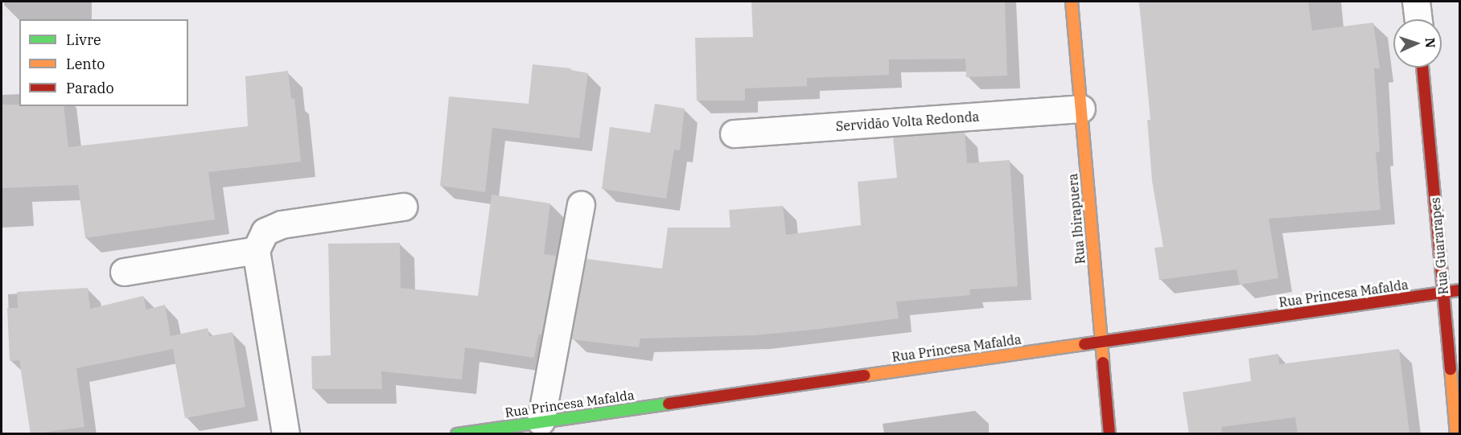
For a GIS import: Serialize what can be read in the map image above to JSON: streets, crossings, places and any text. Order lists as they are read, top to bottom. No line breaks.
{"streets":{"street":["Servidão Volta Redonda","Rua Ibirapuera","Rua Guararapes","Rua Princesa Mafalda"]},"crossings":[["Servidão Volta Redonda","Rua Ibirapuera"],["Rua Ibirapuera","Rua Princesa Mafalda"],["Rua Guararapes","Rua Princesa Mafalda"]],"legend":["Livre","Lento","Parado"],"north":"right"}
